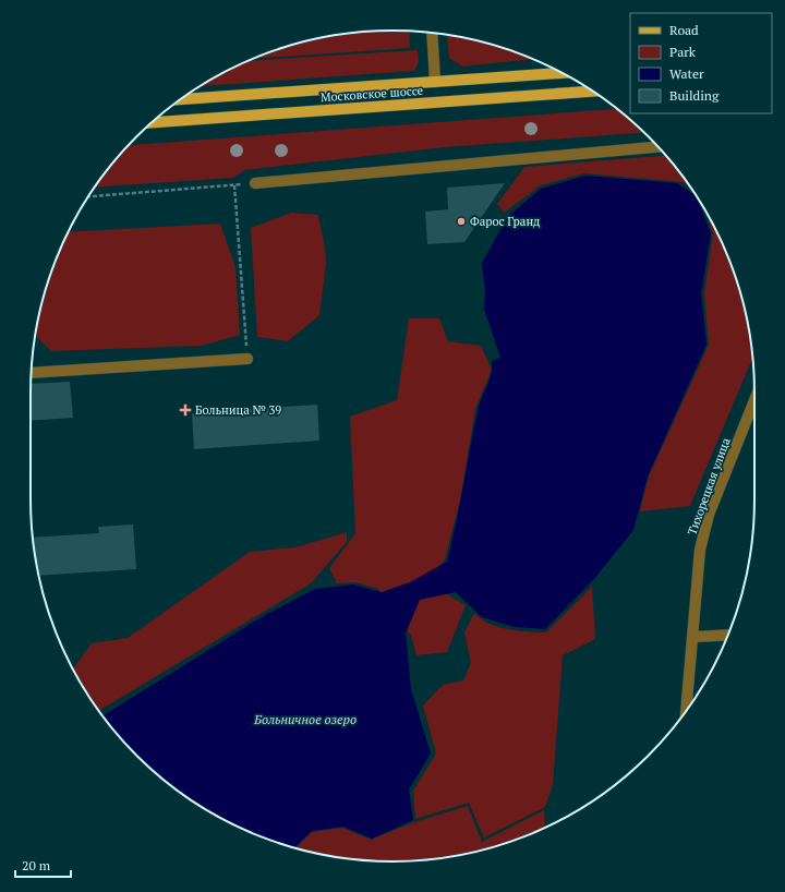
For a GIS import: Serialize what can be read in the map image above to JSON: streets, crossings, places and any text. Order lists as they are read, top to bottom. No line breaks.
{"streets":{"main road":["Московское шоссе"],"street":["Тихорецкая улица"]},"water":["Больничное озеро"],"places":{"other":["Фарос Гранд"],"health":["Больница № 39"]},"legend":["Road","Park","Water","Building"],"scale_bar":"20 m"}
